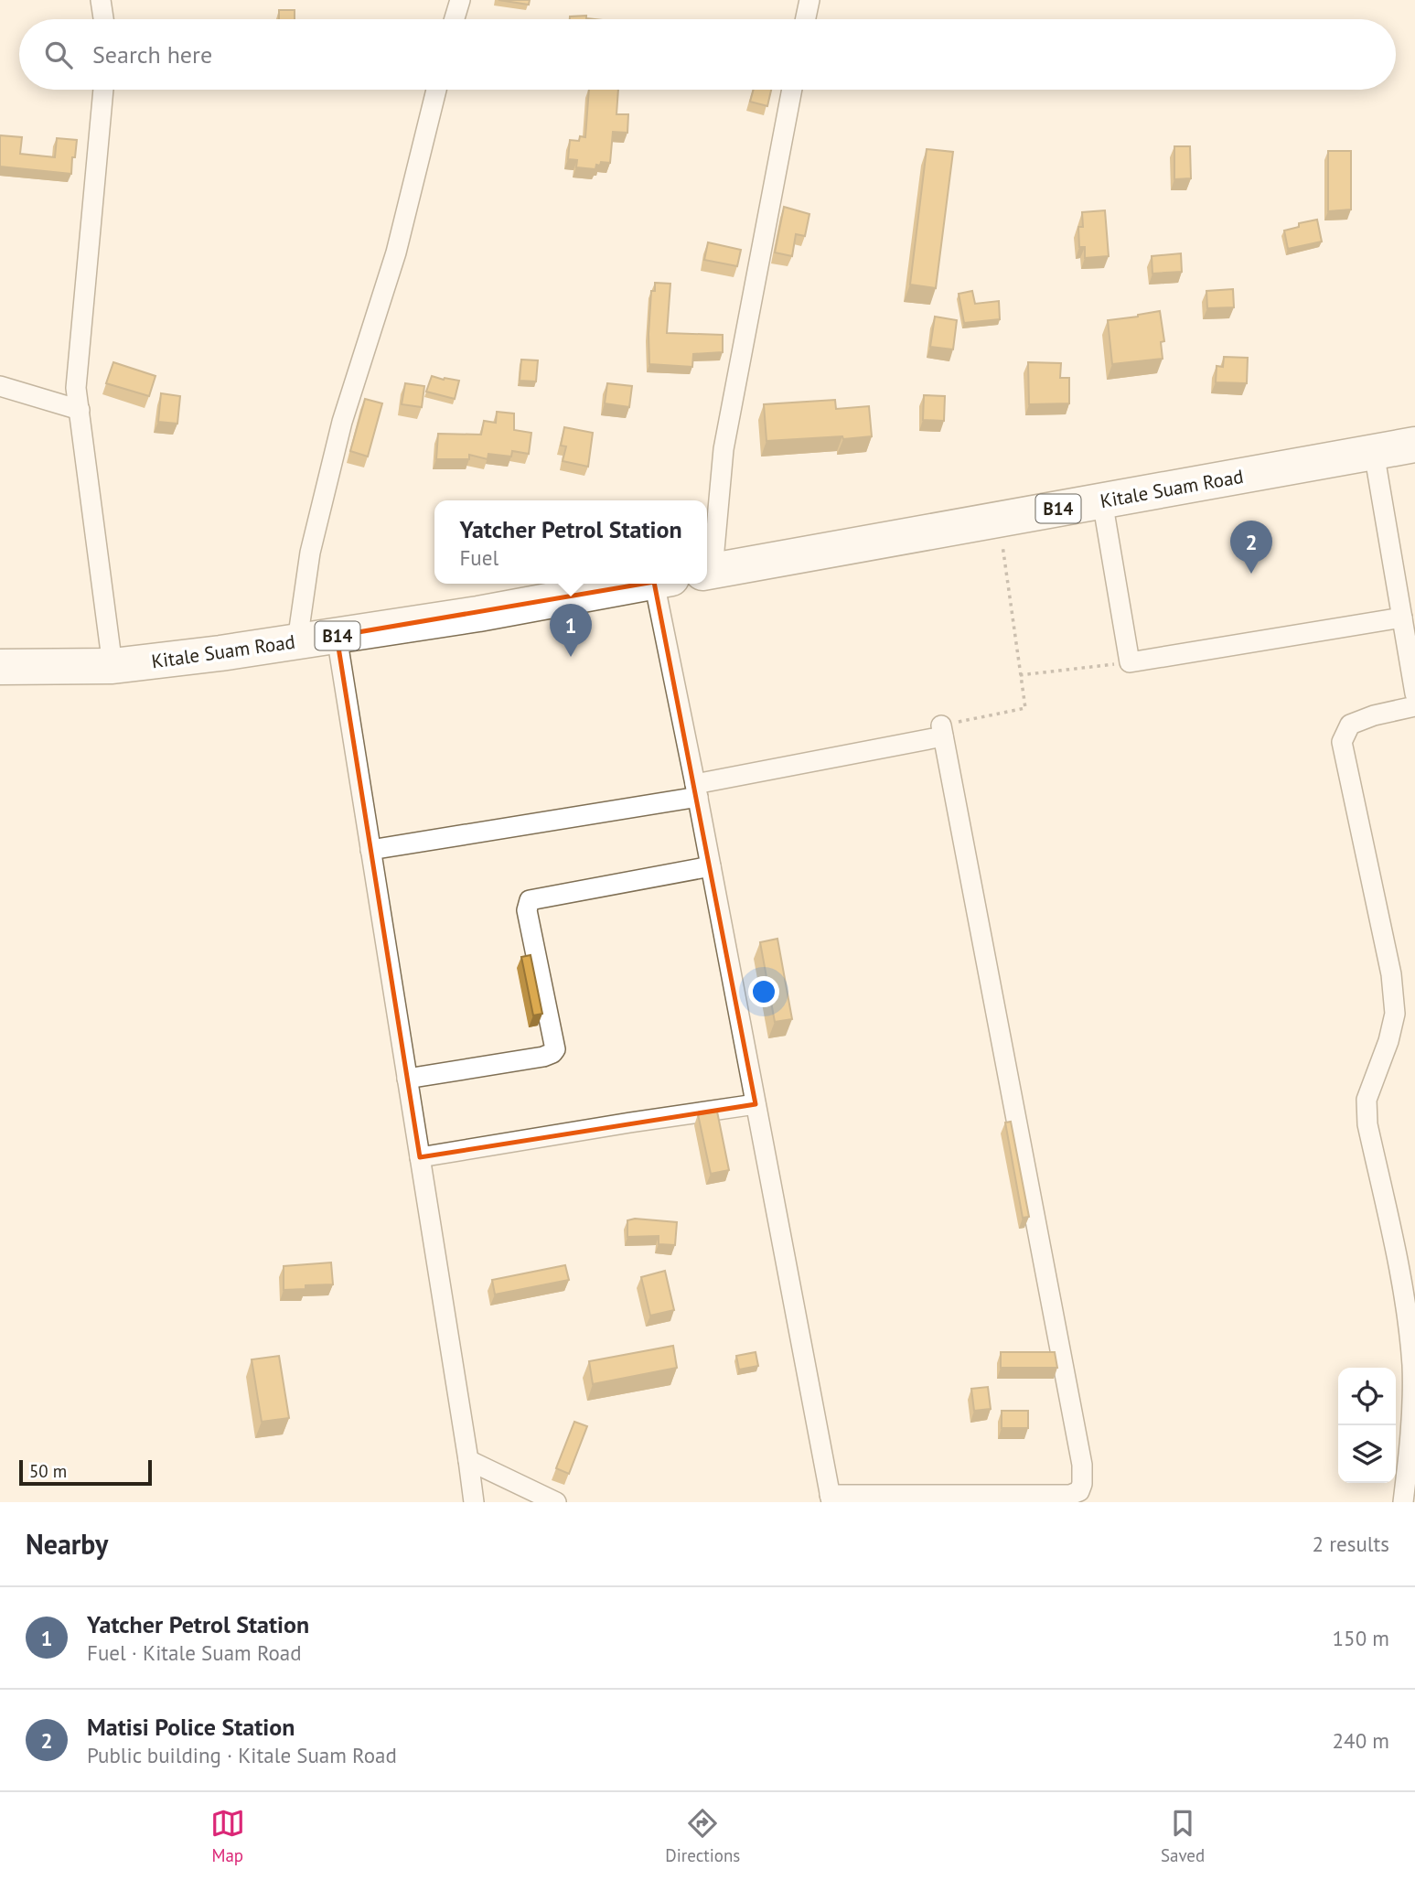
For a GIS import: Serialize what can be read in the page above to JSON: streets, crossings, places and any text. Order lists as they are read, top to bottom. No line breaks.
{"streets":{"highway":["Kitale Suam Road","B14"]},"scale_bar":"50 m","page":{"search":"Search here","popup":["Yatcher Petrol Station","Fuel"],"pins":["2","1"],"scale":"50 m","heading":["Nearby","2 results"],"list":[{"mark":"1","name":"Yatcher Petrol Station","note":"Fuel · Kitale Suam Road","value":"150 m"},{"mark":"2","name":"Matisi Police Station","note":"Public building · Kitale Suam Road","value":"240 m"}],"nav":["Map","Directions","Saved"]}}
